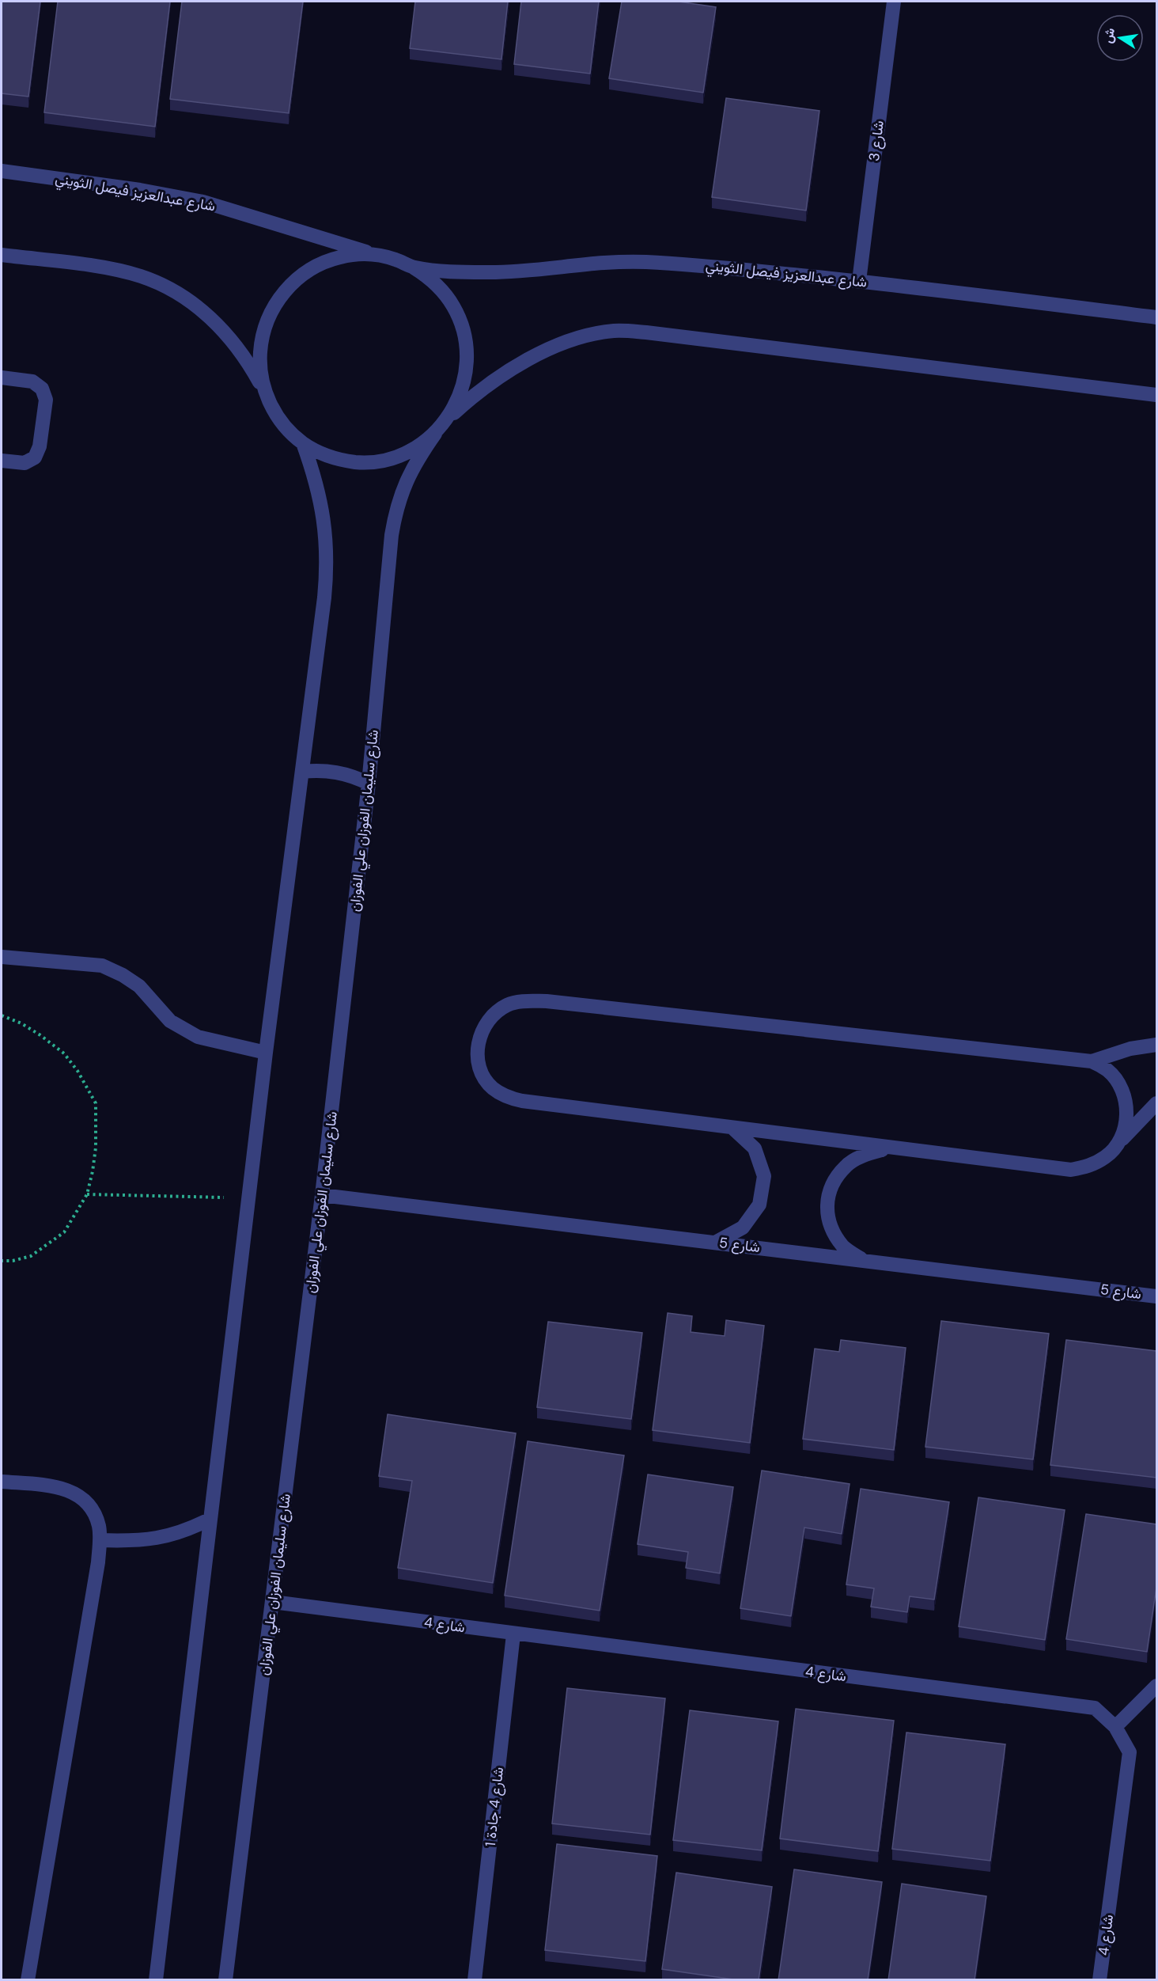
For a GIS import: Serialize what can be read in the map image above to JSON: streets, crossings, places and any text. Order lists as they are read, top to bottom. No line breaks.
{"streets":{"street":["شارع 3","شارع عبدالعزيز فيصل الثويني","شارع سليمان الفوزان علي الفوزان","شارع 5","شارع 4","شارع 4 جادة 1"]},"crossings":[["شارع 3","شارع عبدالعزيز فيصل الثويني"],["شارع سليمان الفوزان علي الفوزان","شارع 5"],["شارع سليمان الفوزان علي الفوزان","شارع 4"],["شارع 4","شارع 4 جادة 1"]],"north":"left"}
